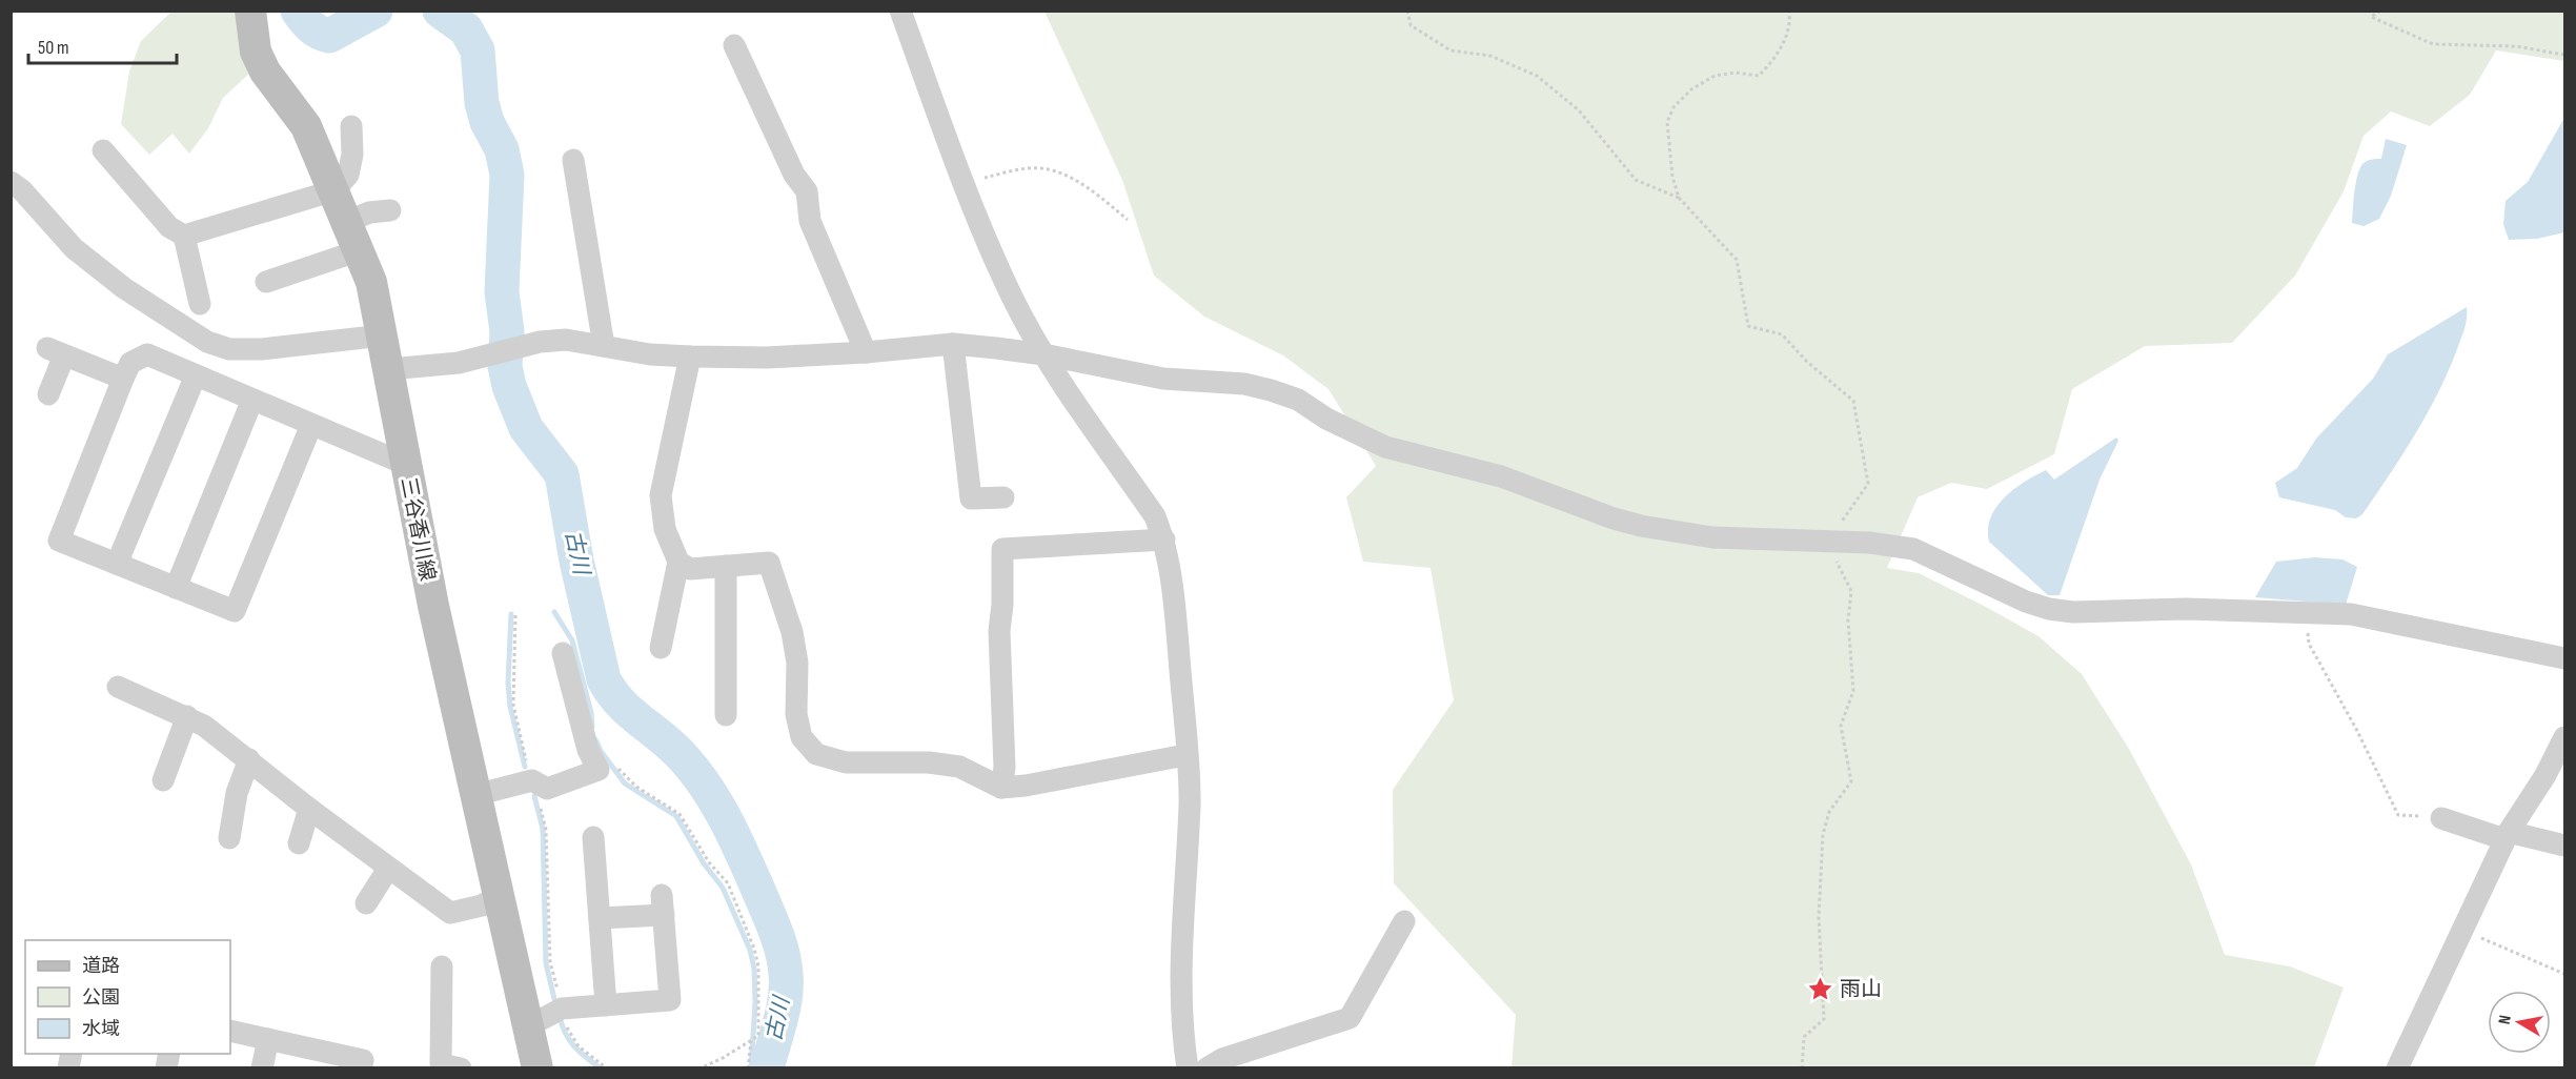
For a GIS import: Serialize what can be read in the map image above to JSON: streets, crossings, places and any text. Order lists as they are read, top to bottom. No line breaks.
{"streets":{"main road":["三谷香川線"]},"water":["古川"],"places":{"place":["雨山"]},"legend":["道路","公園","水域"],"scale_bar":"50 m","north":"left"}
